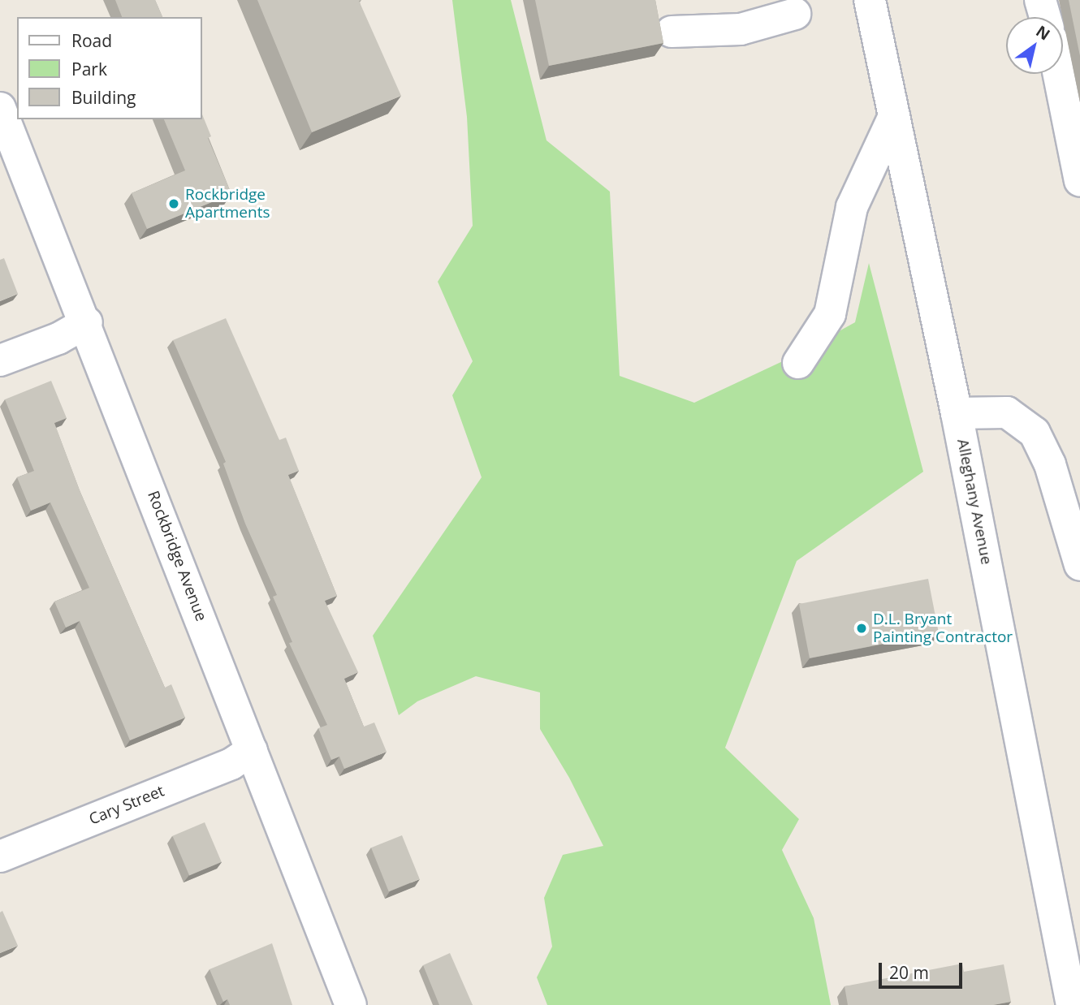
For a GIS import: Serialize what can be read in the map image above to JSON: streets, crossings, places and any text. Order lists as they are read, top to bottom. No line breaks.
{"streets":{"street":["Alleghany Avenue","Rockbridge Avenue","Cary Street"]},"crossings":[["Rockbridge Avenue","Cary Street"]],"places":["Rockbridge Apartments","D.L. Bryant Painting Contractor"],"legend":["Road","Park","Building"],"scale_bar":"20 m","north":"top right"}
